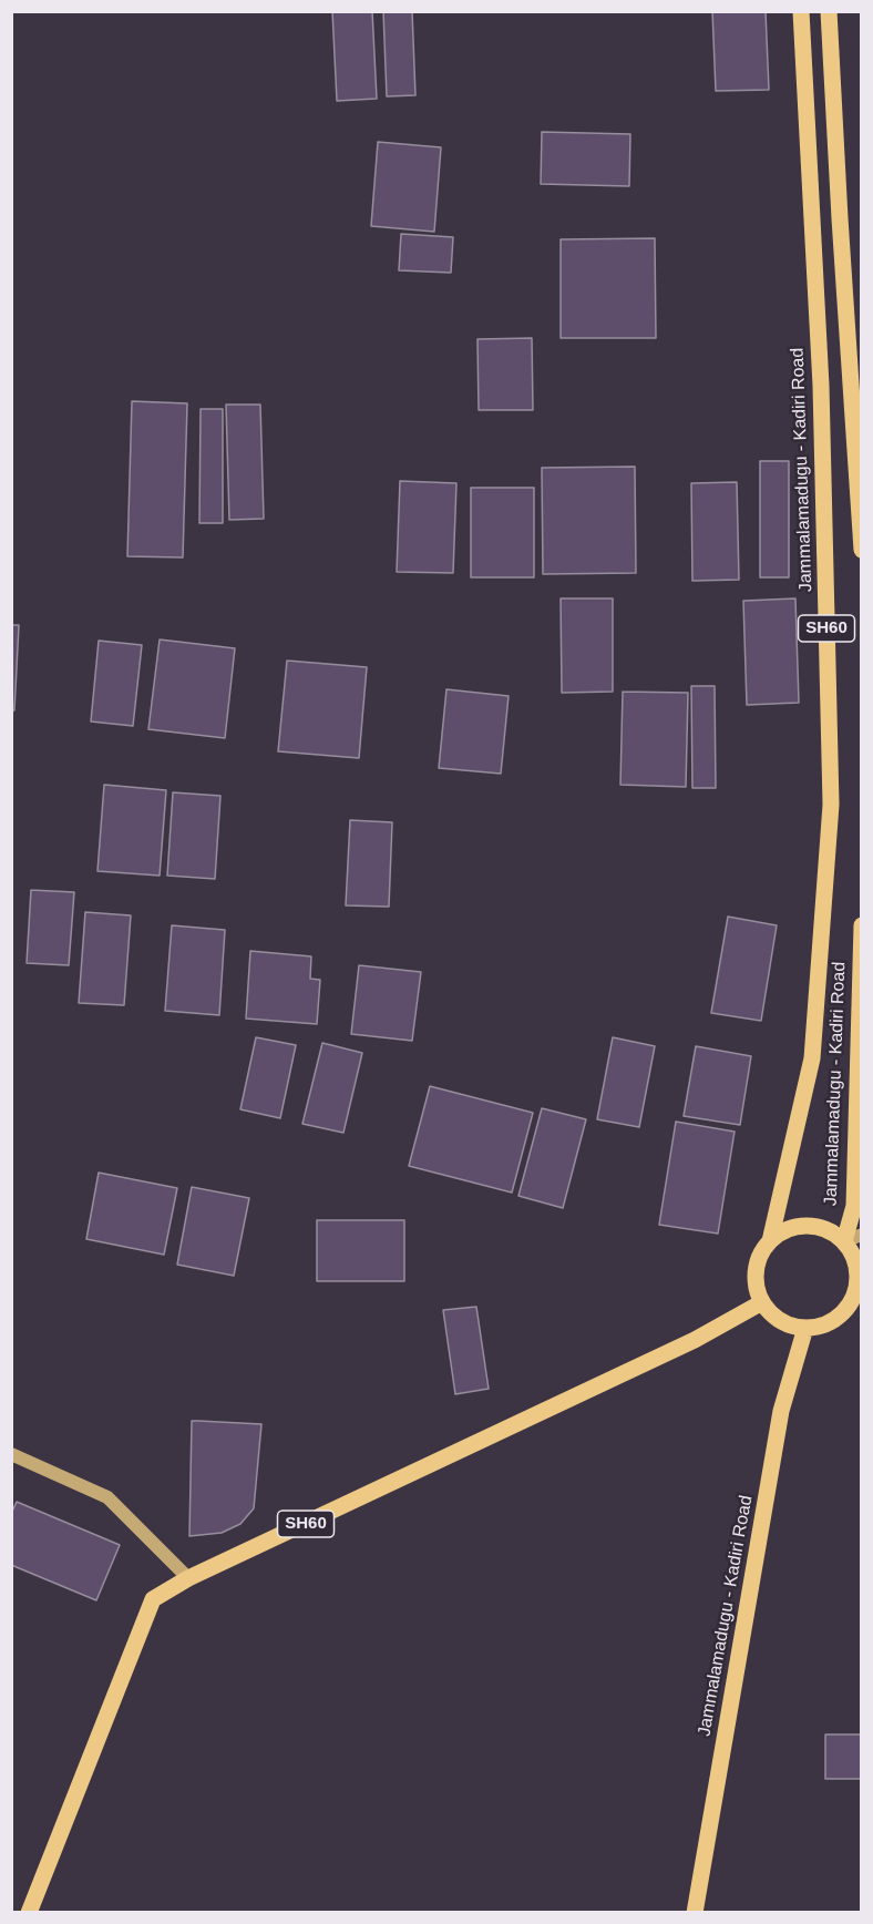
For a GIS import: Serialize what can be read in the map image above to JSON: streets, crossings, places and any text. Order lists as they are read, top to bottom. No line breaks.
{"streets":{"main road":["Jammalamadugu - Kadiri Road","SH60"]},"crossings":[["Jammalamadugu - Kadiri Road","SH60"]]}
